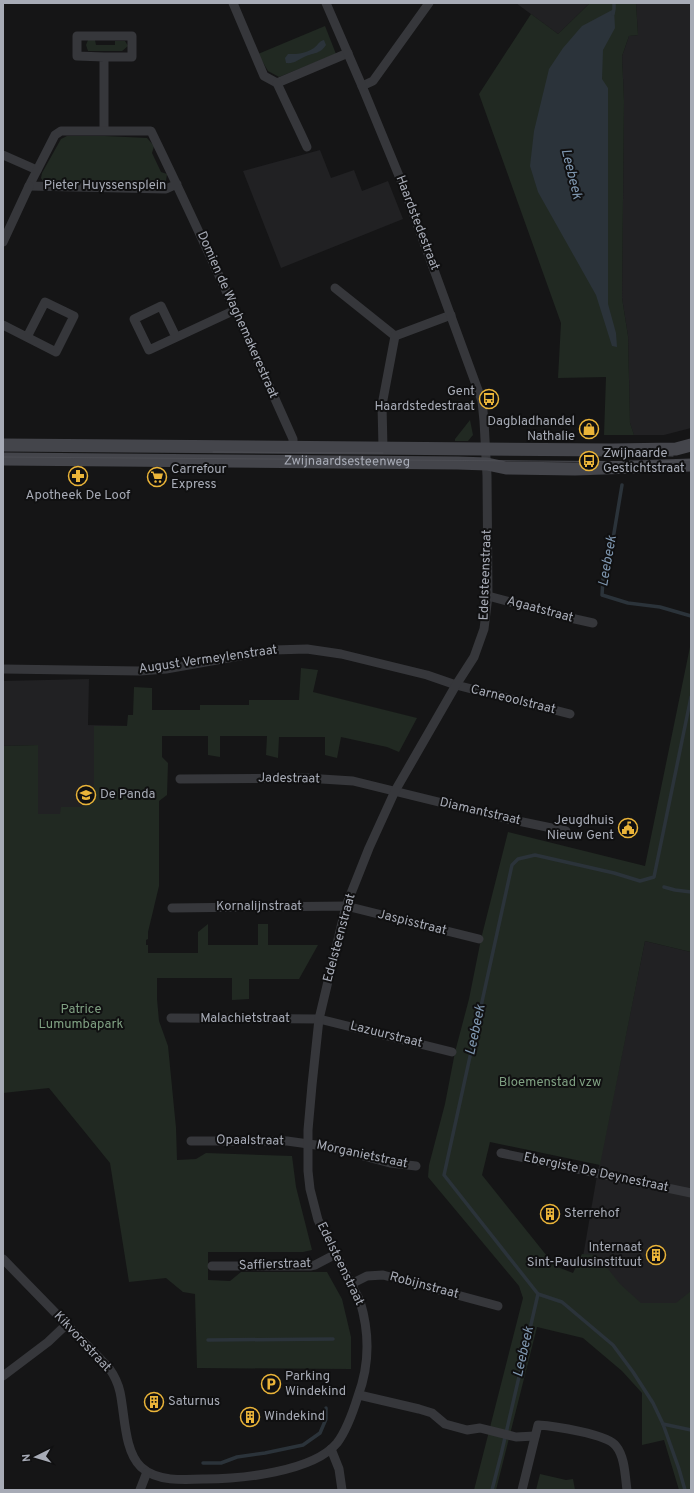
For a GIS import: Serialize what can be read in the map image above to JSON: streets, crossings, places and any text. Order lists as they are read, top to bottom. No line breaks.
{"streets":{"street":["Pieter Huyssensplein","Haardstedestraat","Domien de Waghemakerestraat","Zwijnaardsesteenweg","Edelsteenstraat","Agaatstraat","August Vermeylenstraat","Carneoolstraat","Jadestraat","Diamantstraat","Kornalijnstraat","Jaspisstraat","Malachietstraat","Lazuurstraat","Opaalstraat","Morganietstraat","Ebergiste De Deynestraat","Saffierstraat","Robijnstraat","Kikvorsstraat"]},"crossings":[["Pieter Huyssensplein","Domien de Waghemakerestraat"],["Haardstedestraat","Zwijnaardsesteenweg"],["Haardstedestraat","Edelsteenstraat"],["Domien de Waghemakerestraat","Zwijnaardsesteenweg"],["Zwijnaardsesteenweg","Edelsteenstraat"],["Edelsteenstraat","Agaatstraat"],["Edelsteenstraat","August Vermeylenstraat"],["Edelsteenstraat","Carneoolstraat"],["Edelsteenstraat","Jadestraat"],["Edelsteenstraat","Diamantstraat"],["Edelsteenstraat","Kornalijnstraat"],["Edelsteenstraat","Jaspisstraat"],["Edelsteenstraat","Malachietstraat"],["Edelsteenstraat","Lazuurstraat"],["Edelsteenstraat","Opaalstraat"],["Edelsteenstraat","Morganietstraat"],["Edelsteenstraat","Saffierstraat"],["Edelsteenstraat","Robijnstraat"],["August Vermeylenstraat","Carneoolstraat"],["Jadestraat","Diamantstraat"],["Kornalijnstraat","Jaspisstraat"],["Malachietstraat","Lazuurstraat"],["Opaalstraat","Morganietstraat"]],"water":["Leebeek"],"parks":["Patrice Lumumbapark","Bloemenstad vzw"],"places":{"bus stop":["Gent Haardstedestraat","Zwijnaarde Gestichtstraat"],"shop":["Dagbladhandel Nathalie"],"pharmacy":["Apotheek De Loof"],"supermarket":["Carrefour Express"],"school or university":["De Panda"],"public building":["Jeugdhuis Nieuw Gent"],"building":["Sterrehof","Internaat Sint-Paulusinstituut","Saturnus","Windekind"],"parking":["Parking Windekind"]},"north":"left"}
